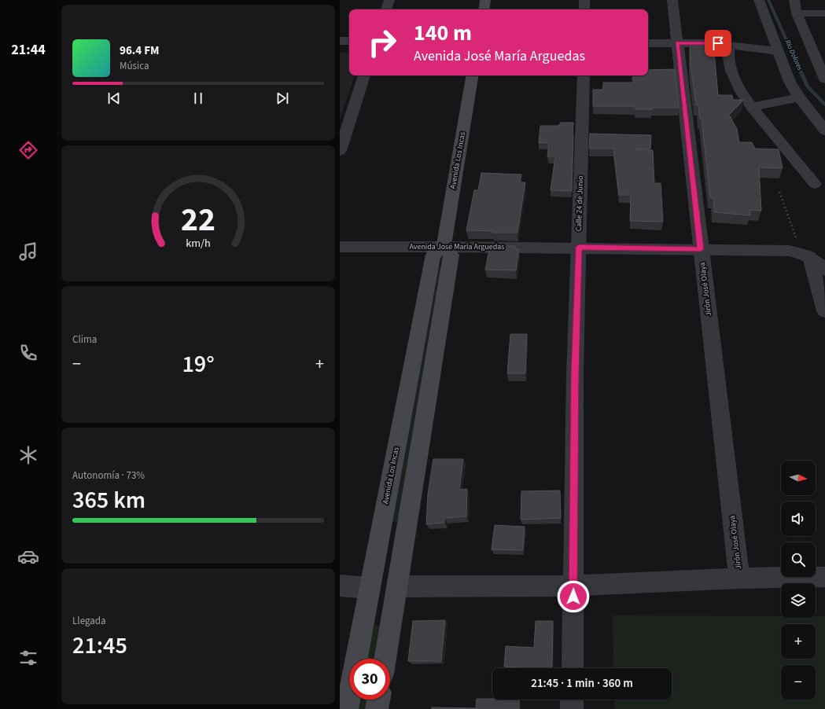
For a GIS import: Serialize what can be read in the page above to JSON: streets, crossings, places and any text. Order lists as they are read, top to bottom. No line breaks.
{"streets":{"main road":["Avenida Los Incas"],"street":["Calle 24 de Junio","Avenida José María Arguedas","Jirón José Olaya"]},"crossings":[["Avenida Los Incas","Avenida José María Arguedas"],["Calle 24 de Junio","Avenida José María Arguedas"],["Avenida José María Arguedas","Jirón José Olaya"]],"water":["Río Dolores"],"north":"right","page":{"tabs":"21:44","turn":["140 m","Avenida José María Arguedas"],"song":["96.4 FM","Música"],"tile":["Clima",["Autonomía · 73%","365 km"],["Llegada","21:45"]],"heat":["−","19°","+"],"map_buttons":["+","−"],"limit":"30","trip":"21:45 · 1 min · 360 m","gauge":["22","km/h"]}}
